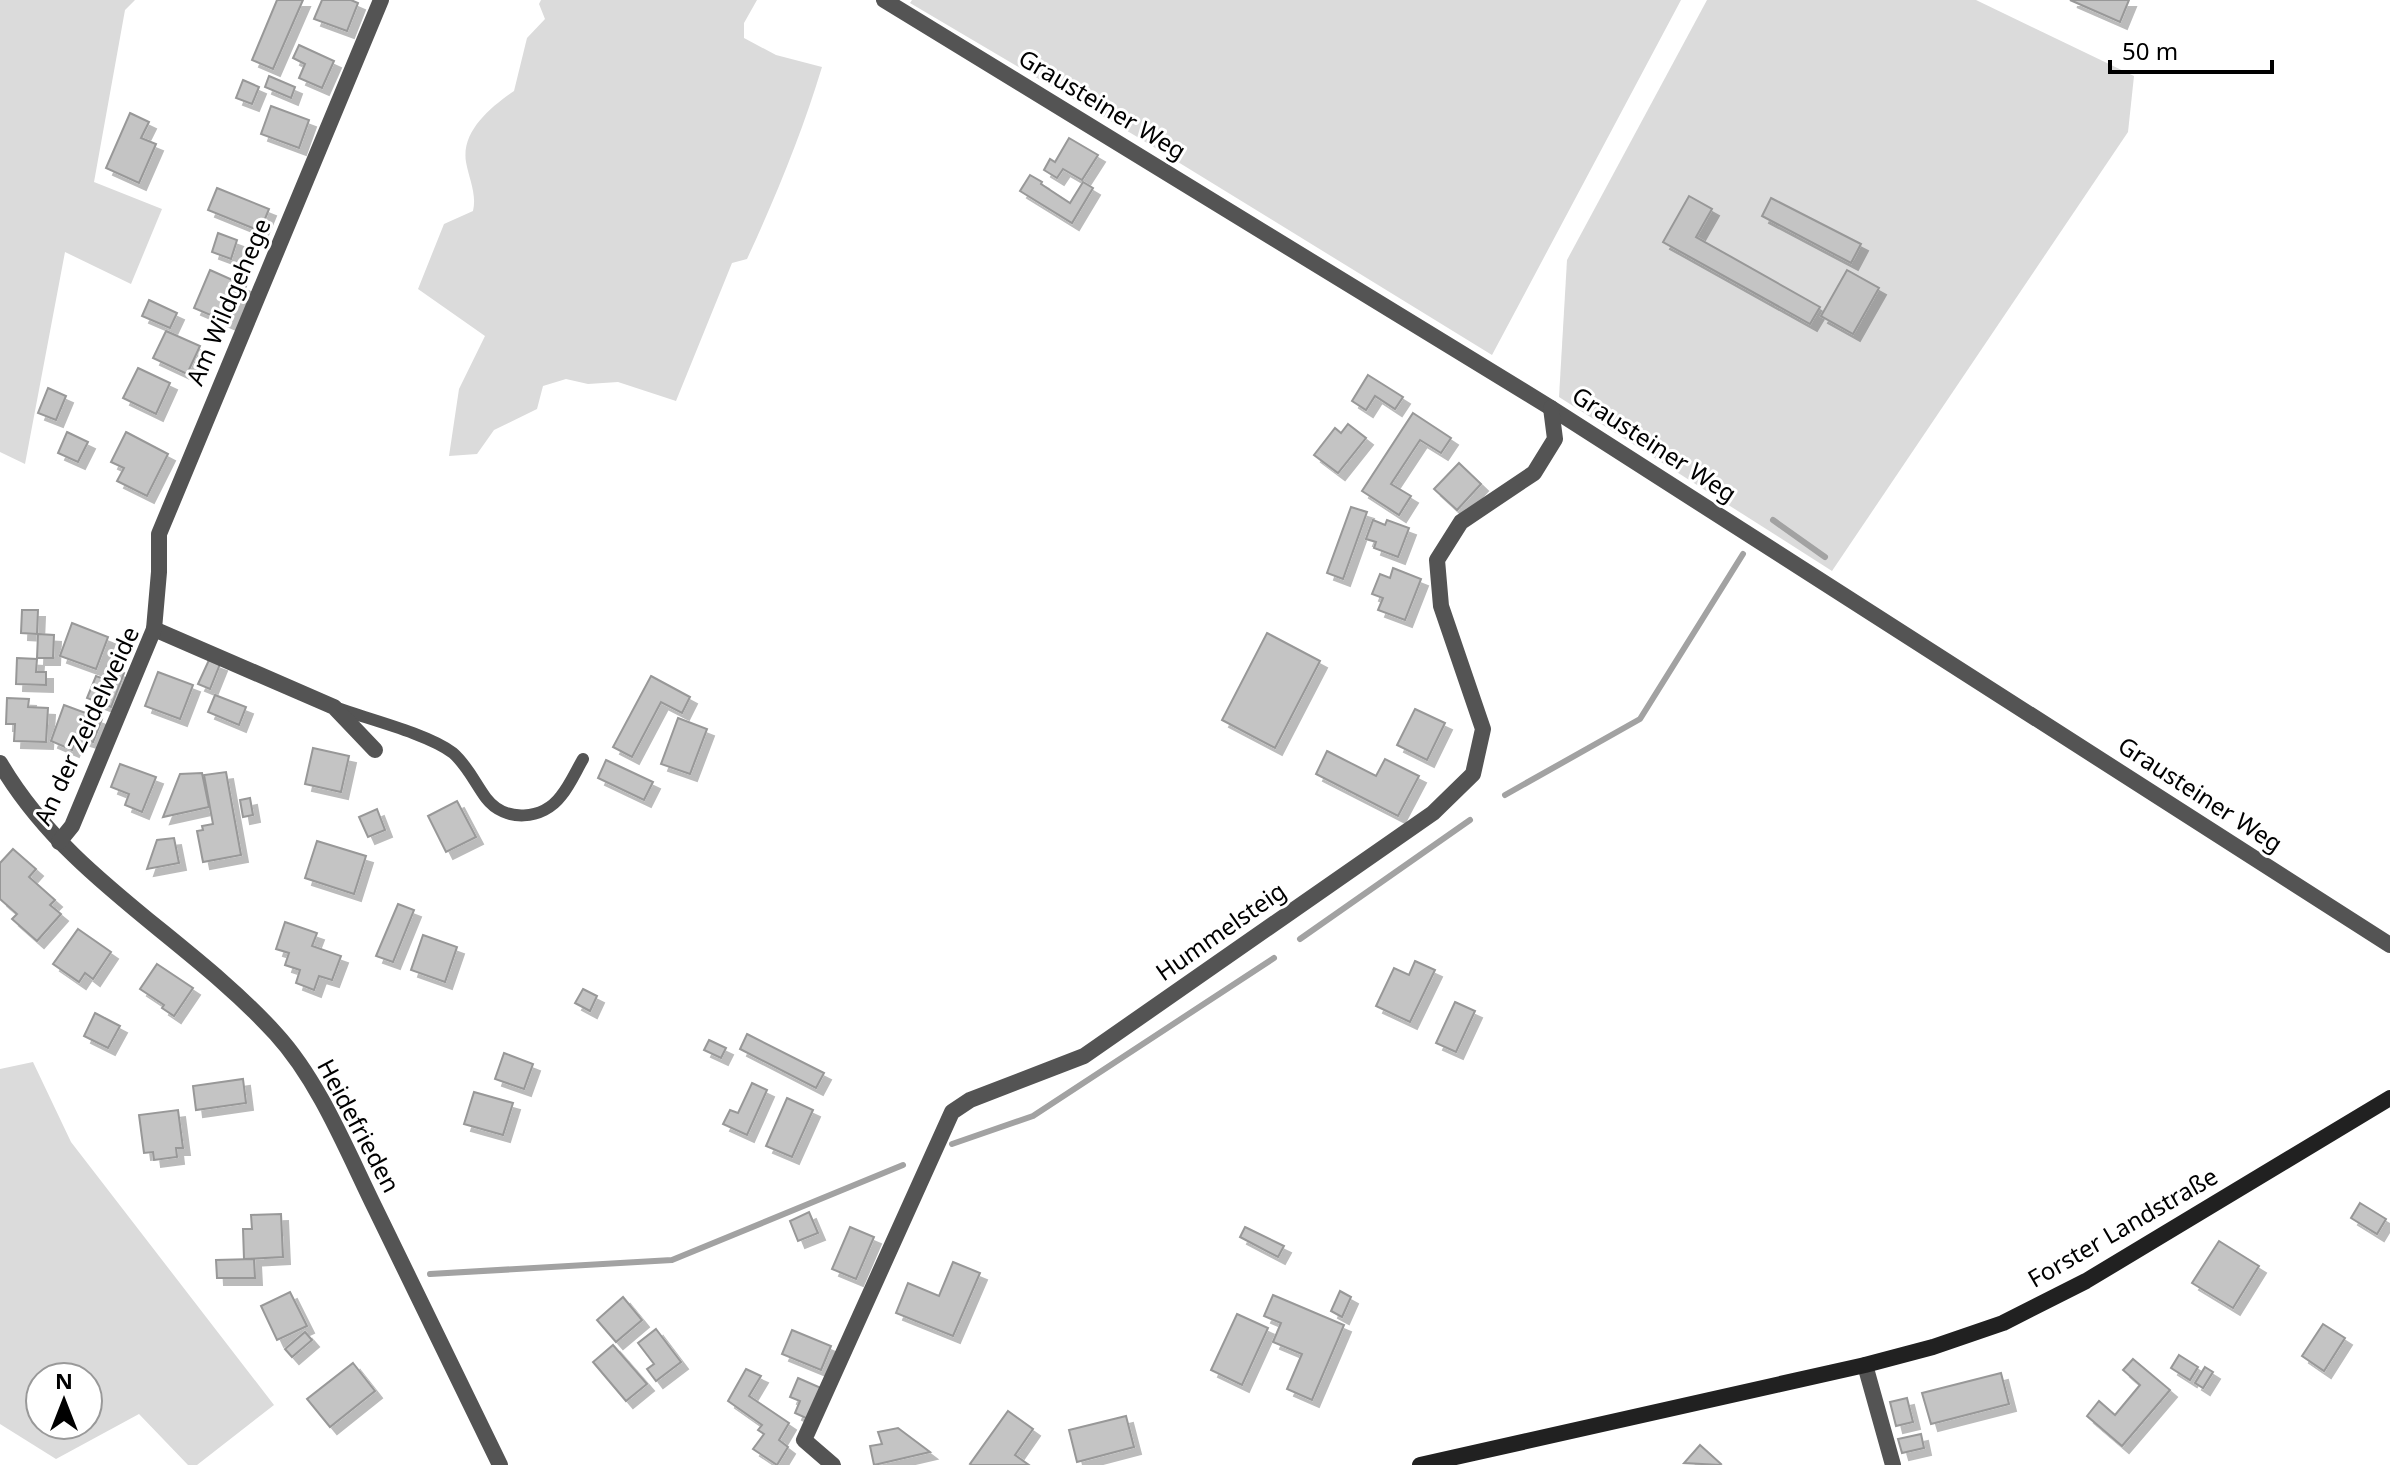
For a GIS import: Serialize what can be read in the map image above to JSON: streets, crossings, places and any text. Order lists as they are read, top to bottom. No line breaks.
{"streets":{"main road":["Forster Landstraße"],"street":["Grausteiner Weg","Am Wildgehege","An der Zeidelweide","Hummelsteig","Heidefrieden"]},"crossings":[["Grausteiner Weg","Hummelsteig"],["Am Wildgehege","An der Zeidelweide"],["An der Zeidelweide","Heidefrieden"]],"scale_bar":"50 m","north":"top"}
